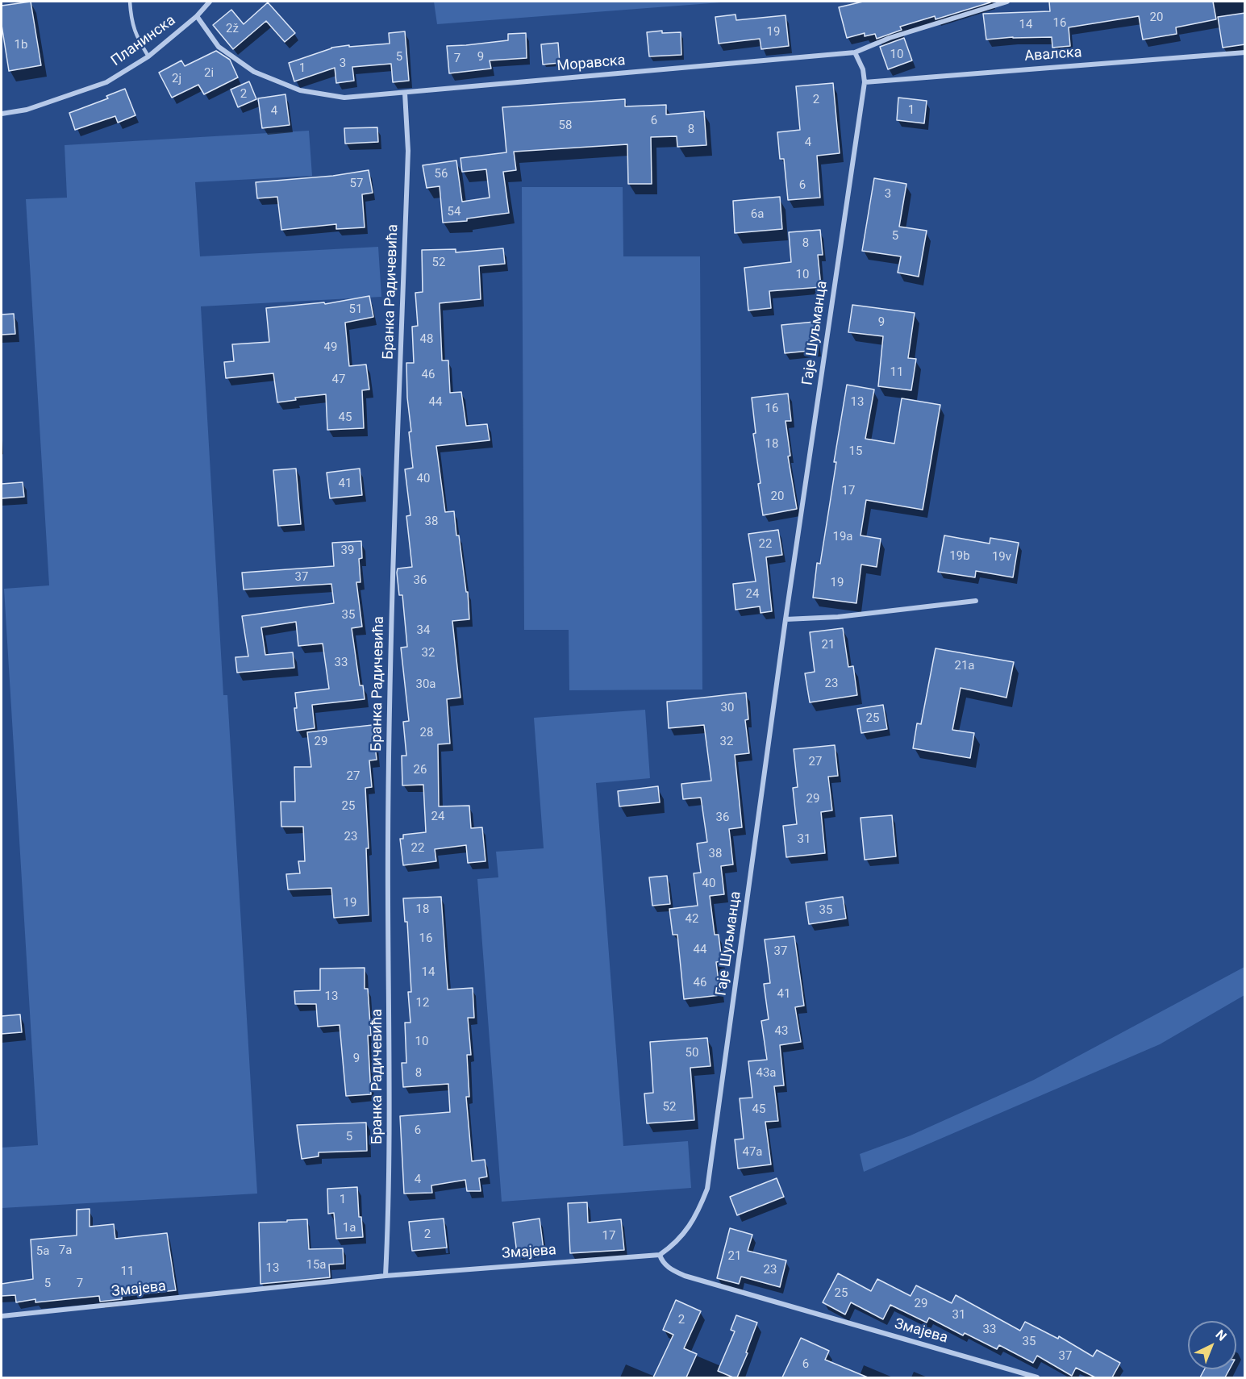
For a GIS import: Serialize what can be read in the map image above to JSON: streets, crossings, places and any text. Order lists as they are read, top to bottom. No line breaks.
{"streets":{"street":["Планинска","Авалска","Моравска","Бранка Радичевића","Гаје Шуљманца","Змајева"]},"crossings":[["Планинска","Моравска"],["Авалска","Гаје Шуљманца"],["Моравска","Бранка Радичевића"],["Моравска","Гаје Шуљманца"],["Бранка Радичевића","Змајева"],["Гаје Шуљманца","Змајева"]],"house_numbers":["20","16","14","2ž","19","1b","10","5","9","7","3","1","2i","2j","2","2","1","4","6","58","8","4","56","57","6","3","54","6a","5","8","52","10","51","9","48","49","11","46","47","44","13","16","45","18","15","40","41","17","20","38","19a","22","39","19b","19v","37","36","19","24","35","34","21","32","33","21a","23","30a","30","25","28","29","32","27","26","27","29","25","24","36","23","31","22","38","40","19","18","35","42","16","44","37","14","46","41","13","12","43","10","50","9","8","43a","52","45","6","5","47a","4","1","1a","2","17","7a","5a","21","15a","13","23","11","5","7","25","29","31","2","33","35","37","6"],"north":"top right"}
